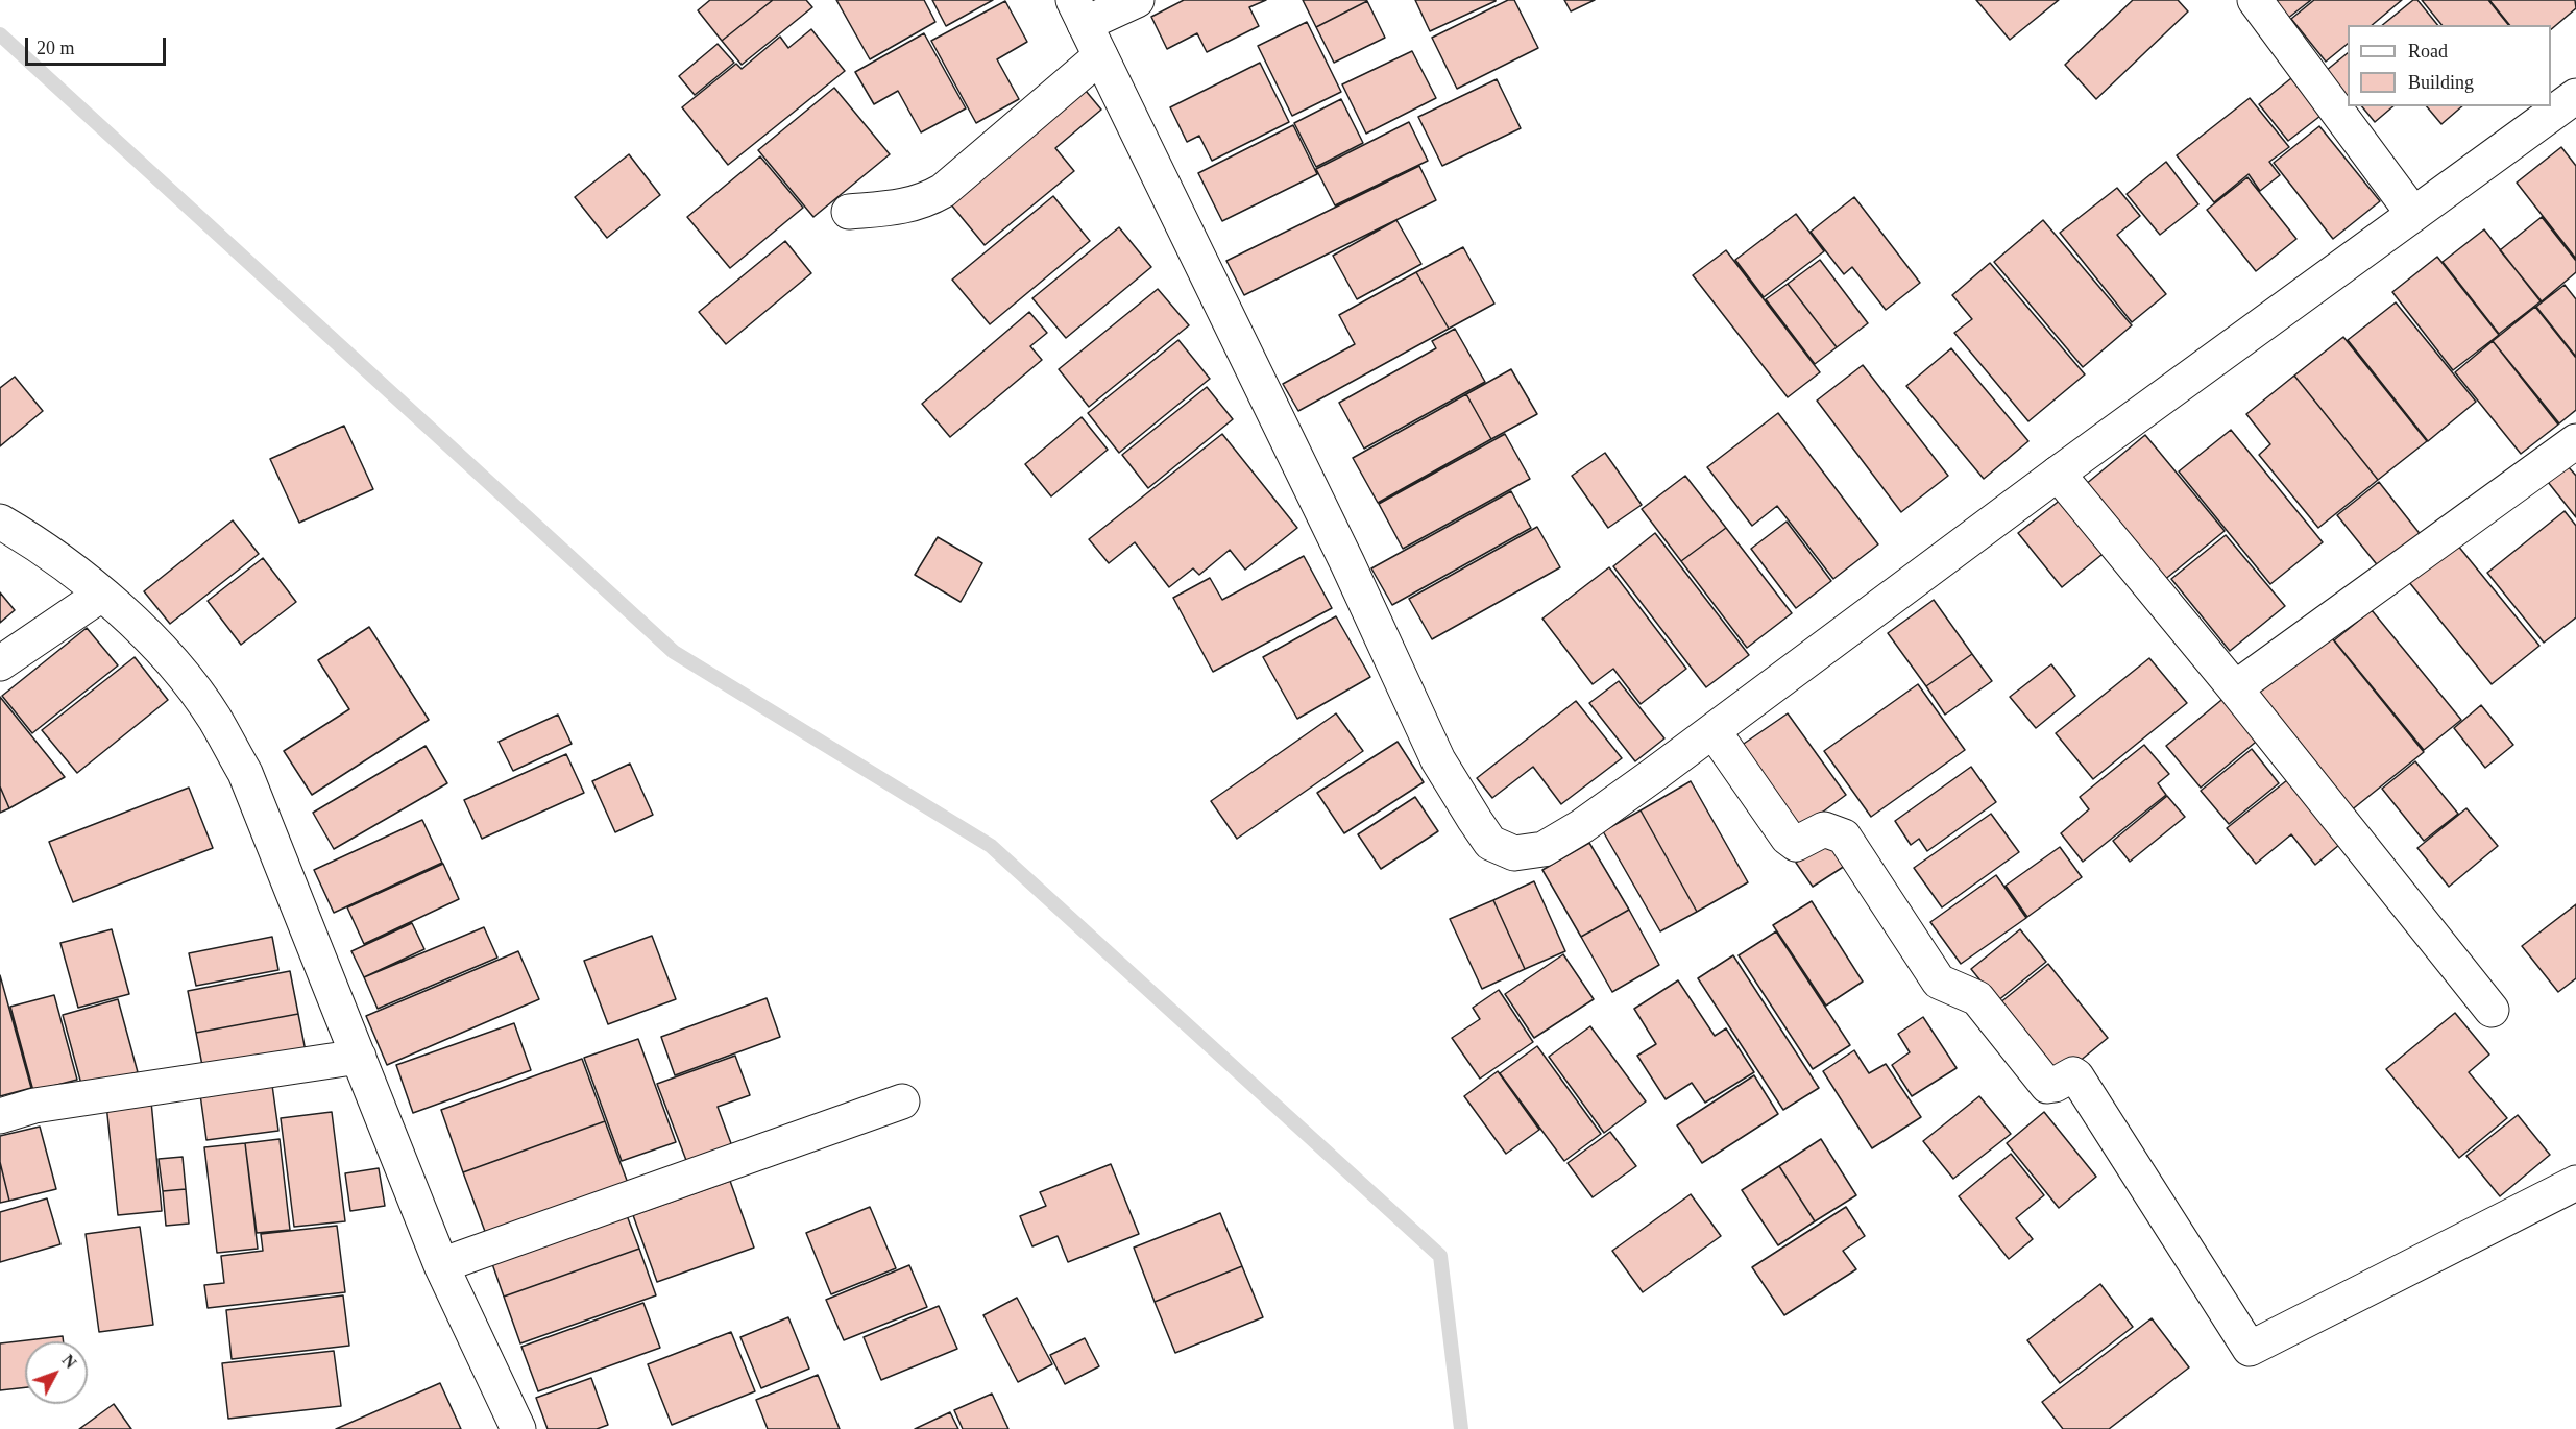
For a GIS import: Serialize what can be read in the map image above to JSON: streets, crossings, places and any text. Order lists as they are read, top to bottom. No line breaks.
{"legend":["Road","Building"],"scale_bar":"20 m","north":"top right"}
